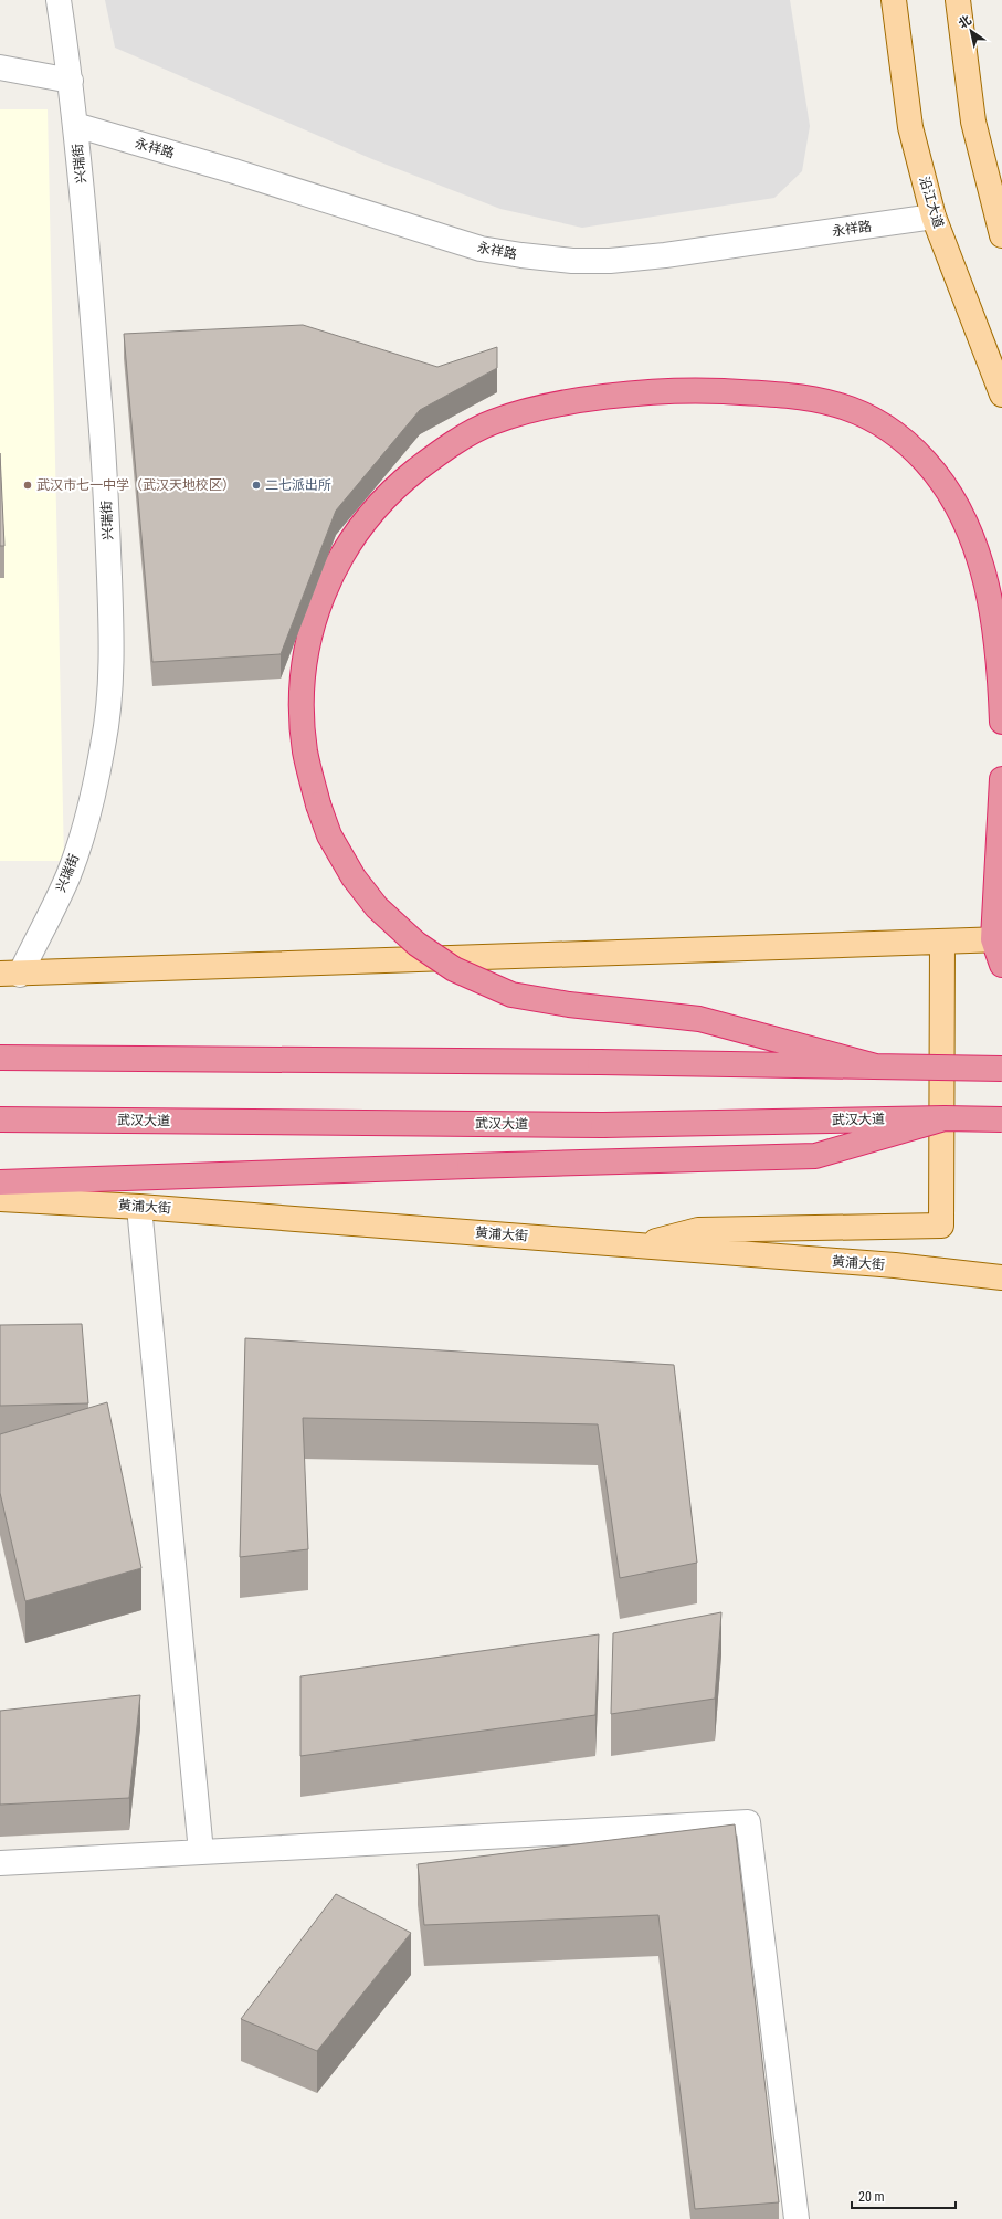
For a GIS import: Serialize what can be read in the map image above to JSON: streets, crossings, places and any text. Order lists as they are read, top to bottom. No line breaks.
{"streets":{"highway":["武汉大道"],"main road":["沿江大道","黄浦大街"],"street":["永祥路","兴瑞街"]},"crossings":[["永祥路","兴瑞街"],["永祥路","沿江大道"]],"places":["武汉市七一中学（武汉天地校区）","二七派出所"],"scale_bar":"20 m","north":"top left"}
